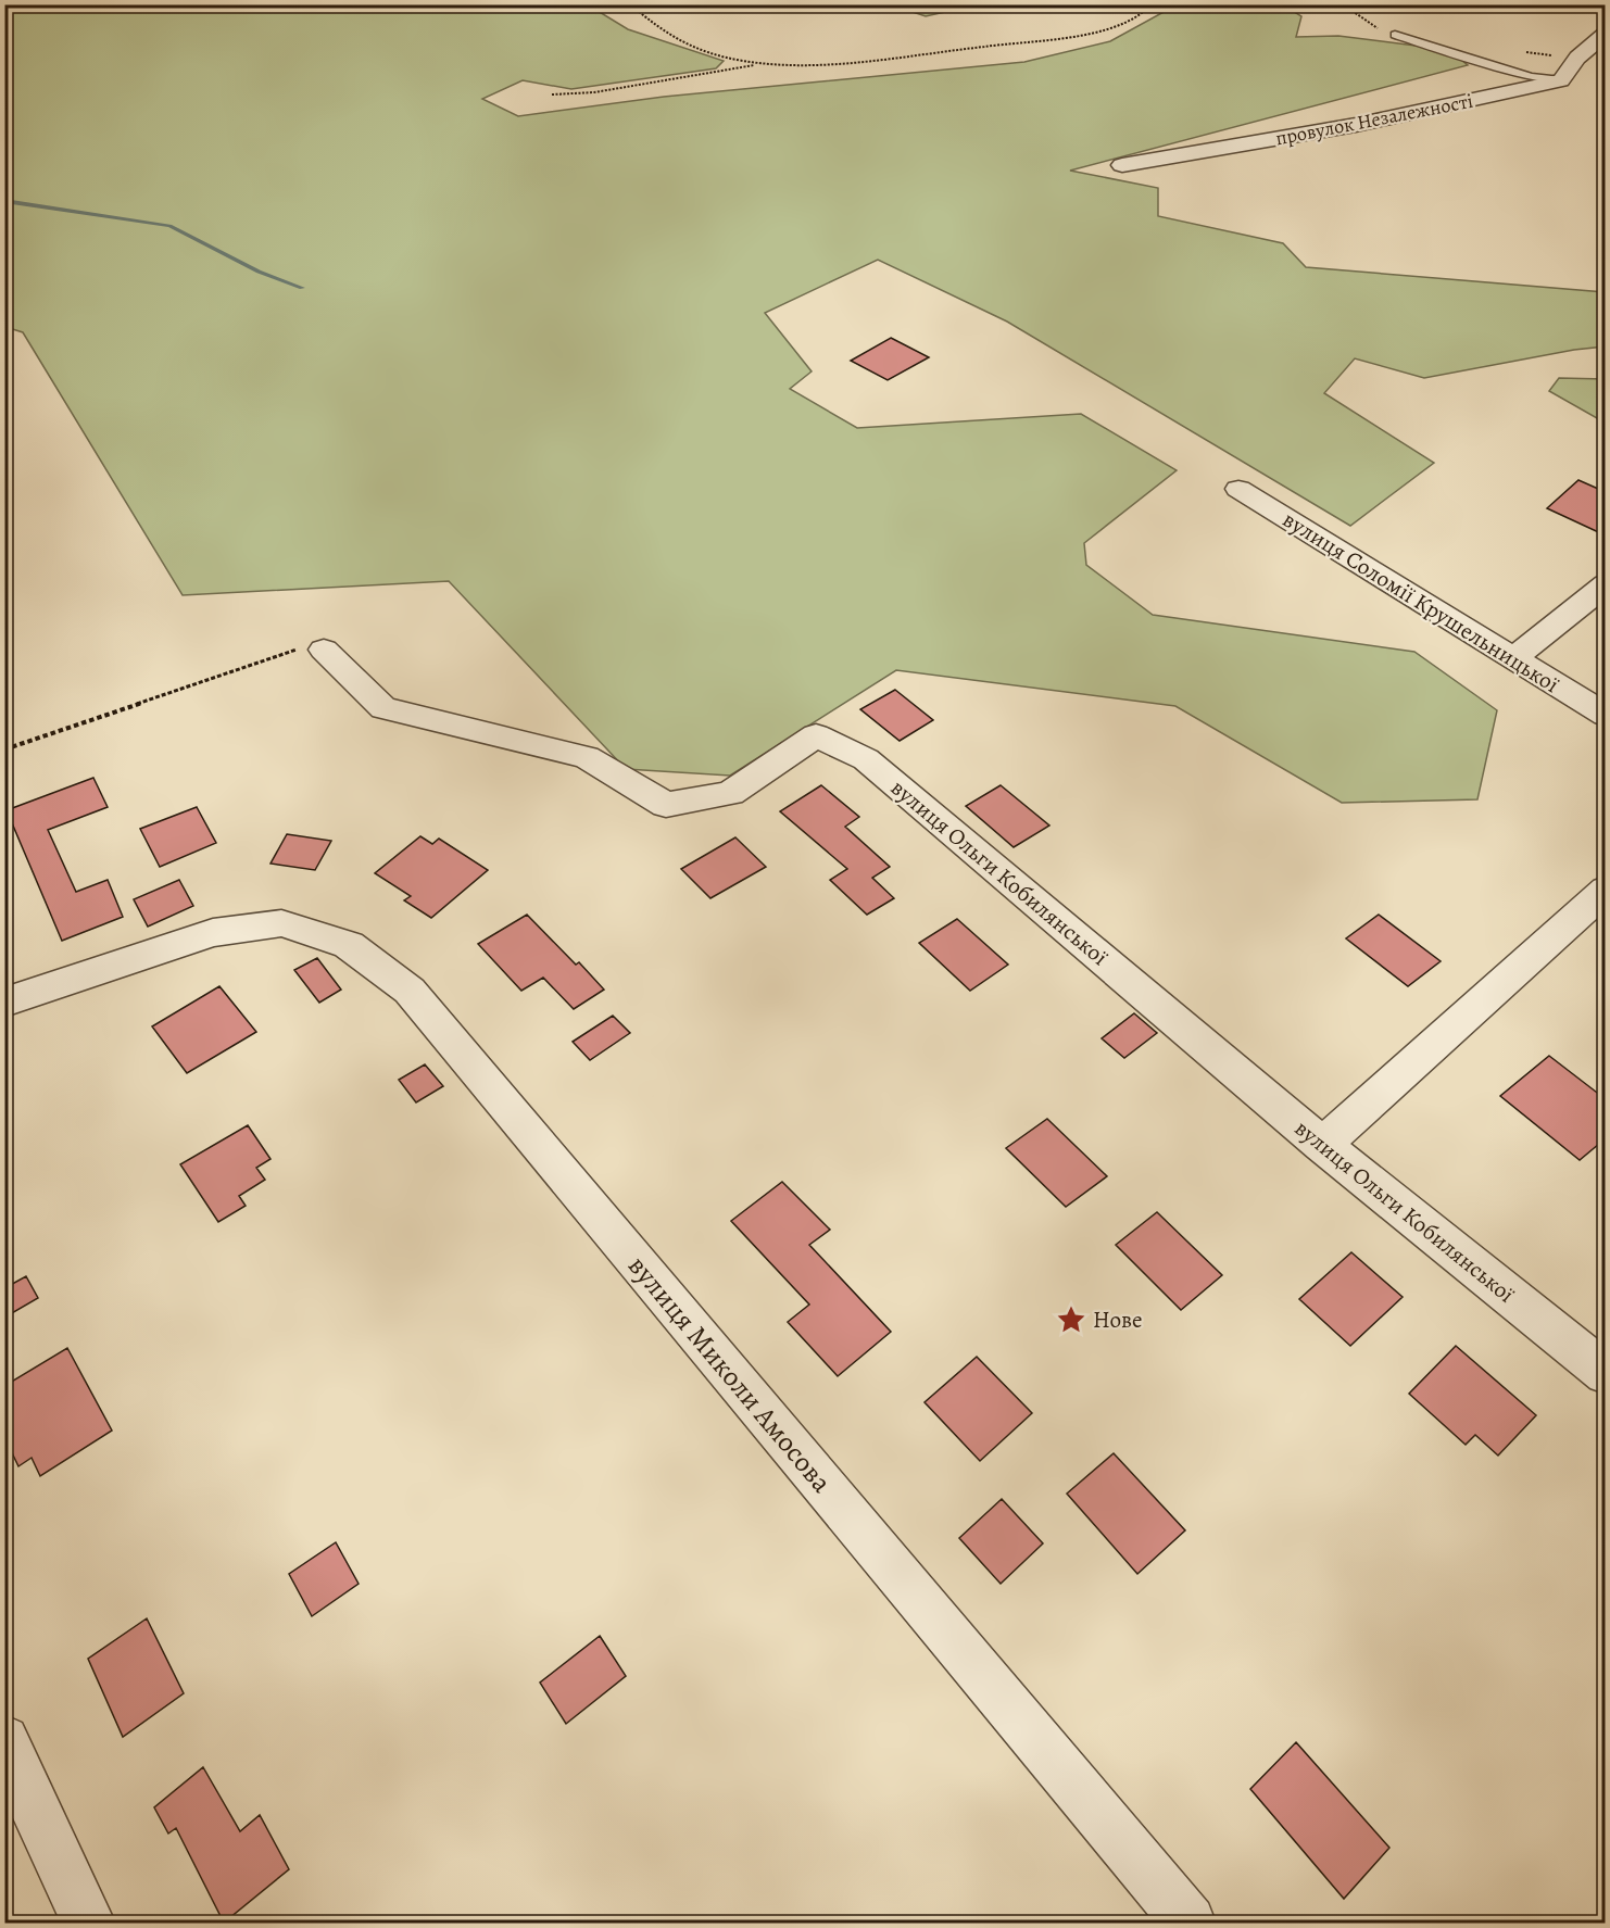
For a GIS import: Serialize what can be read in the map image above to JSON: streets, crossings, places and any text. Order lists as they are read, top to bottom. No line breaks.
{"streets":{"street":["провулок Незалежності","вулиця Соломії Крушельницької","вулиця Ольги Кобилянської","вулиця Миколи Амосова"]},"places":{"place":["Нове"]}}
